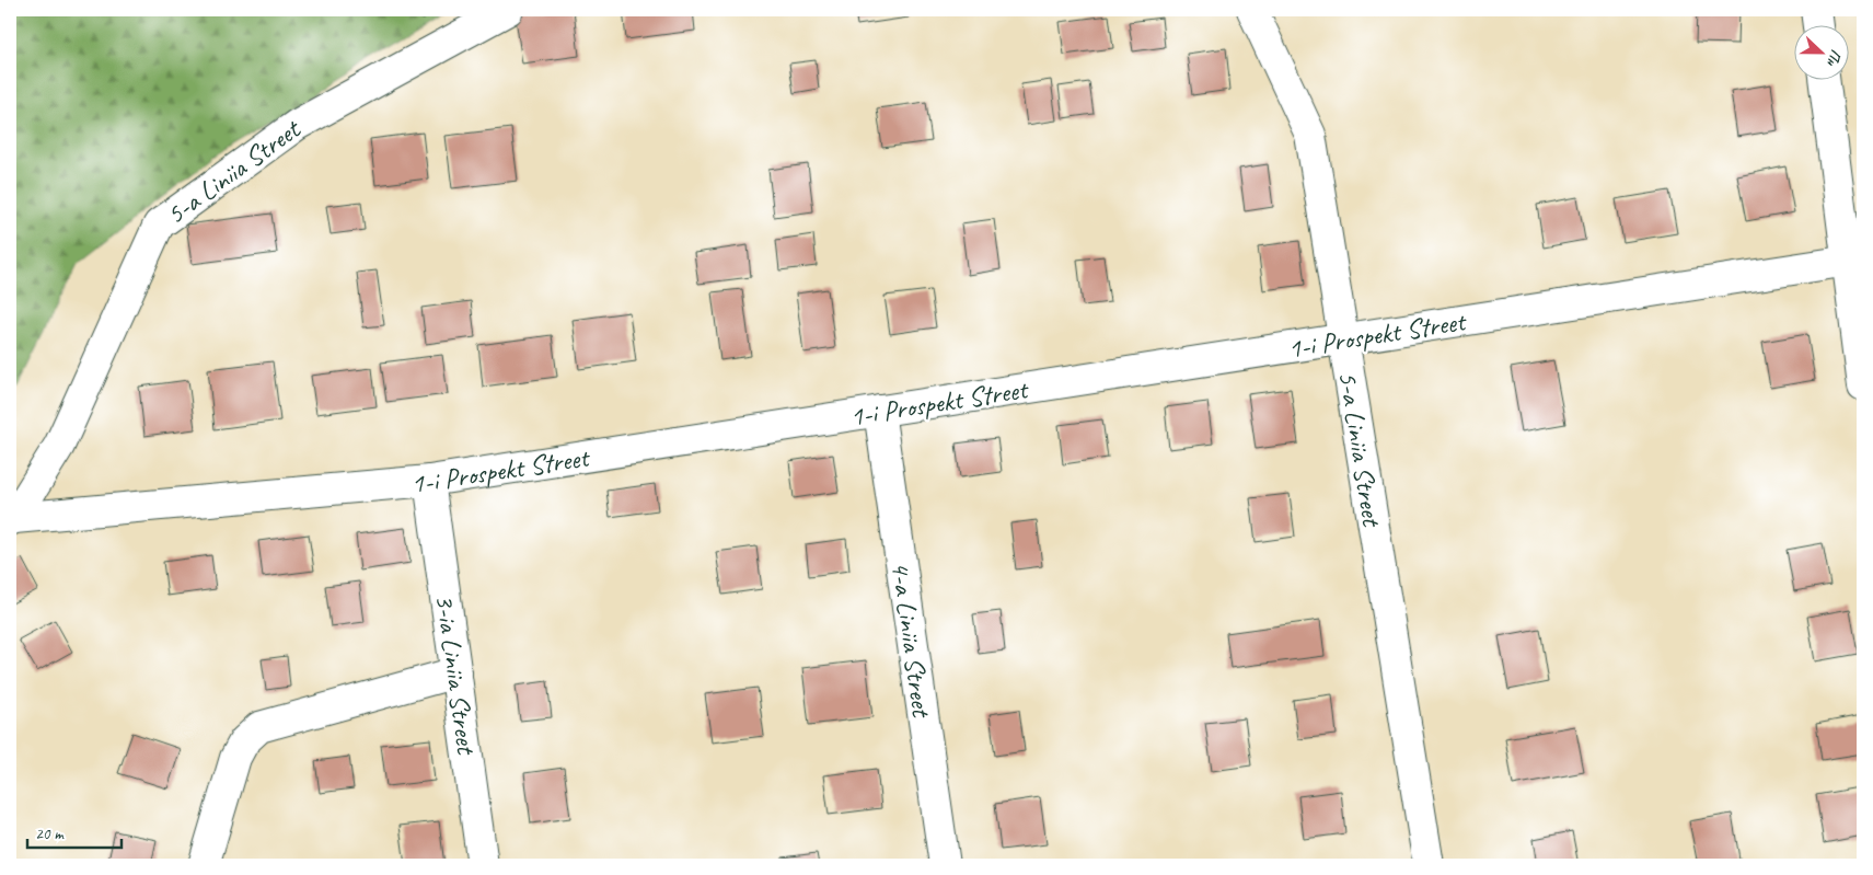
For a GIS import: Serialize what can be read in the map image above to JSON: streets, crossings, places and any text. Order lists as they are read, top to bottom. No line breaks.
{"streets":{"street":["5-a Liniia Street","1-i Prospekt Street","4-a Liniia Street","3-ia Liniia Street"]},"crossings":[["5-a Liniia Street","1-i Prospekt Street"],["1-i Prospekt Street","4-a Liniia Street"],["1-i Prospekt Street","3-ia Liniia Street"]],"scale_bar":"20 m","north":"right"}
